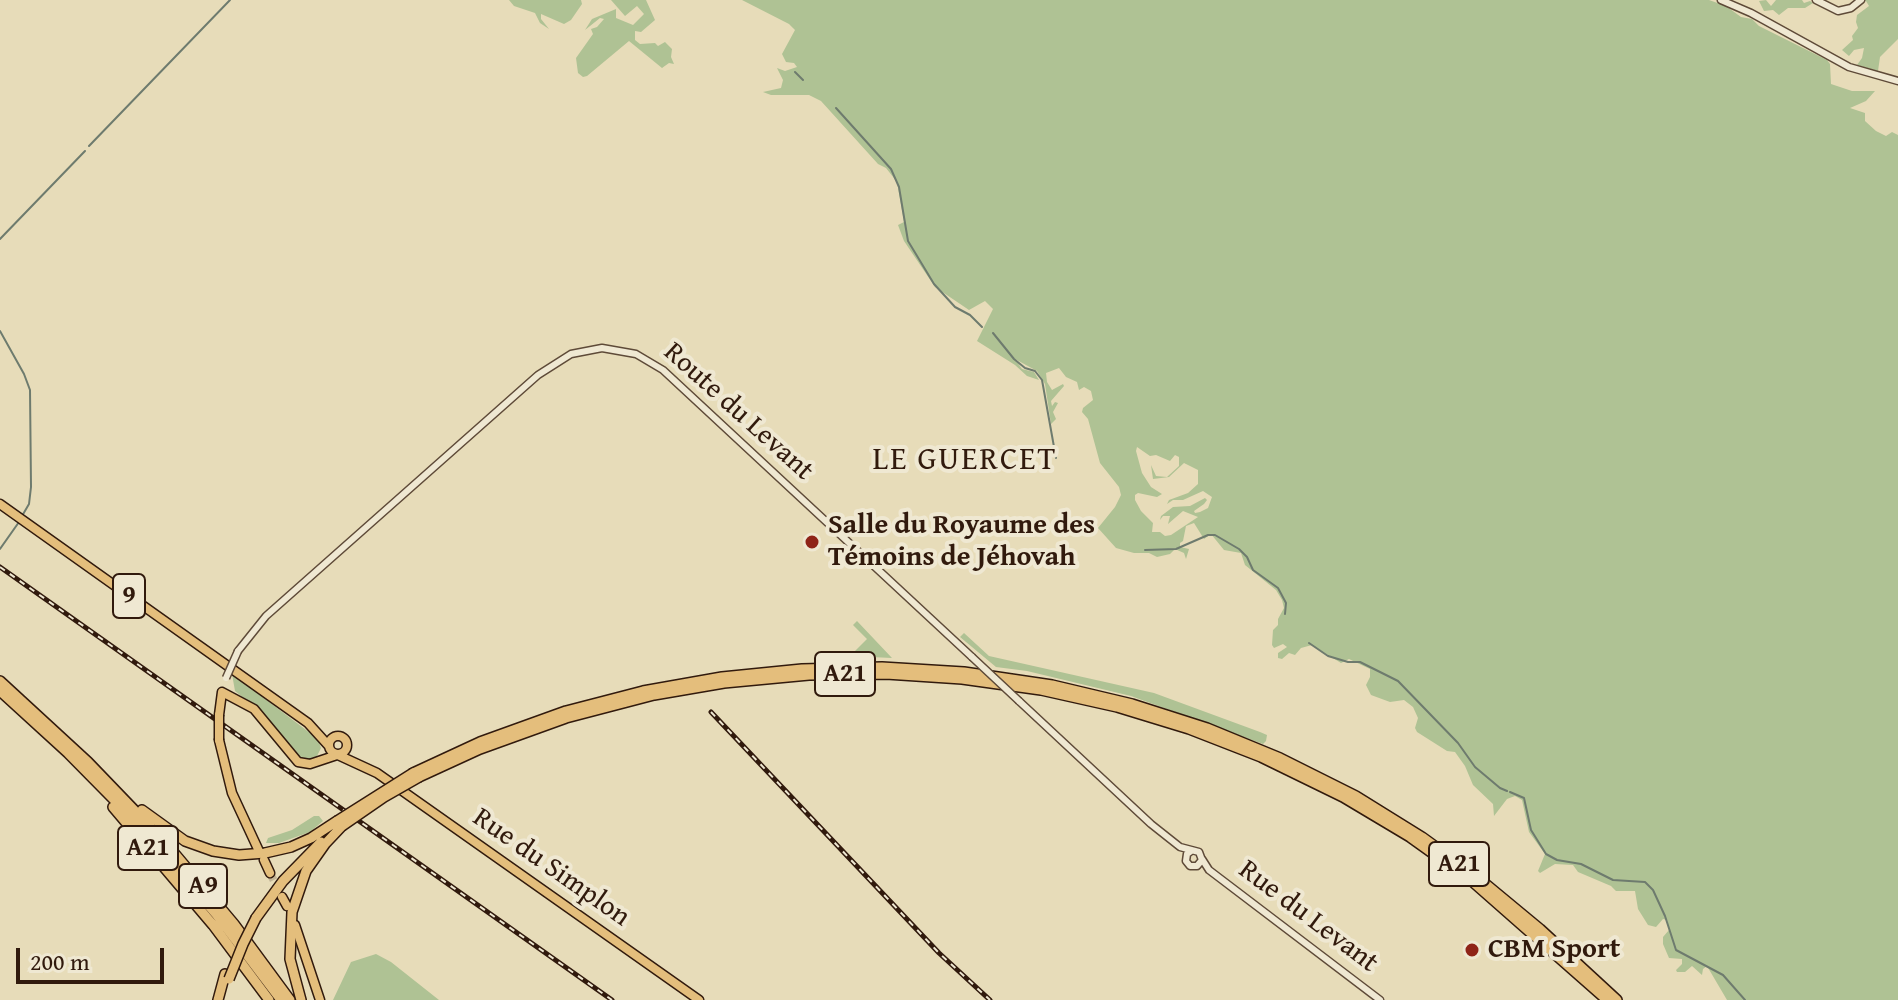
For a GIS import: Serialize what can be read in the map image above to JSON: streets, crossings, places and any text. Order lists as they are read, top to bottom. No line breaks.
{"streets":{"highway":["A21","A9"],"main road":["9","Rue du Simplon"],"street":["Route du Levant","Rue du Levant"]},"crossings":[["9","Rue du Simplon"],["A21","A9"]],"districts":["LE GUERCET"],"places":["Salle du Royaume des Témoins de Jéhovah","CBM Sport"],"scale_bar":"200 m"}
